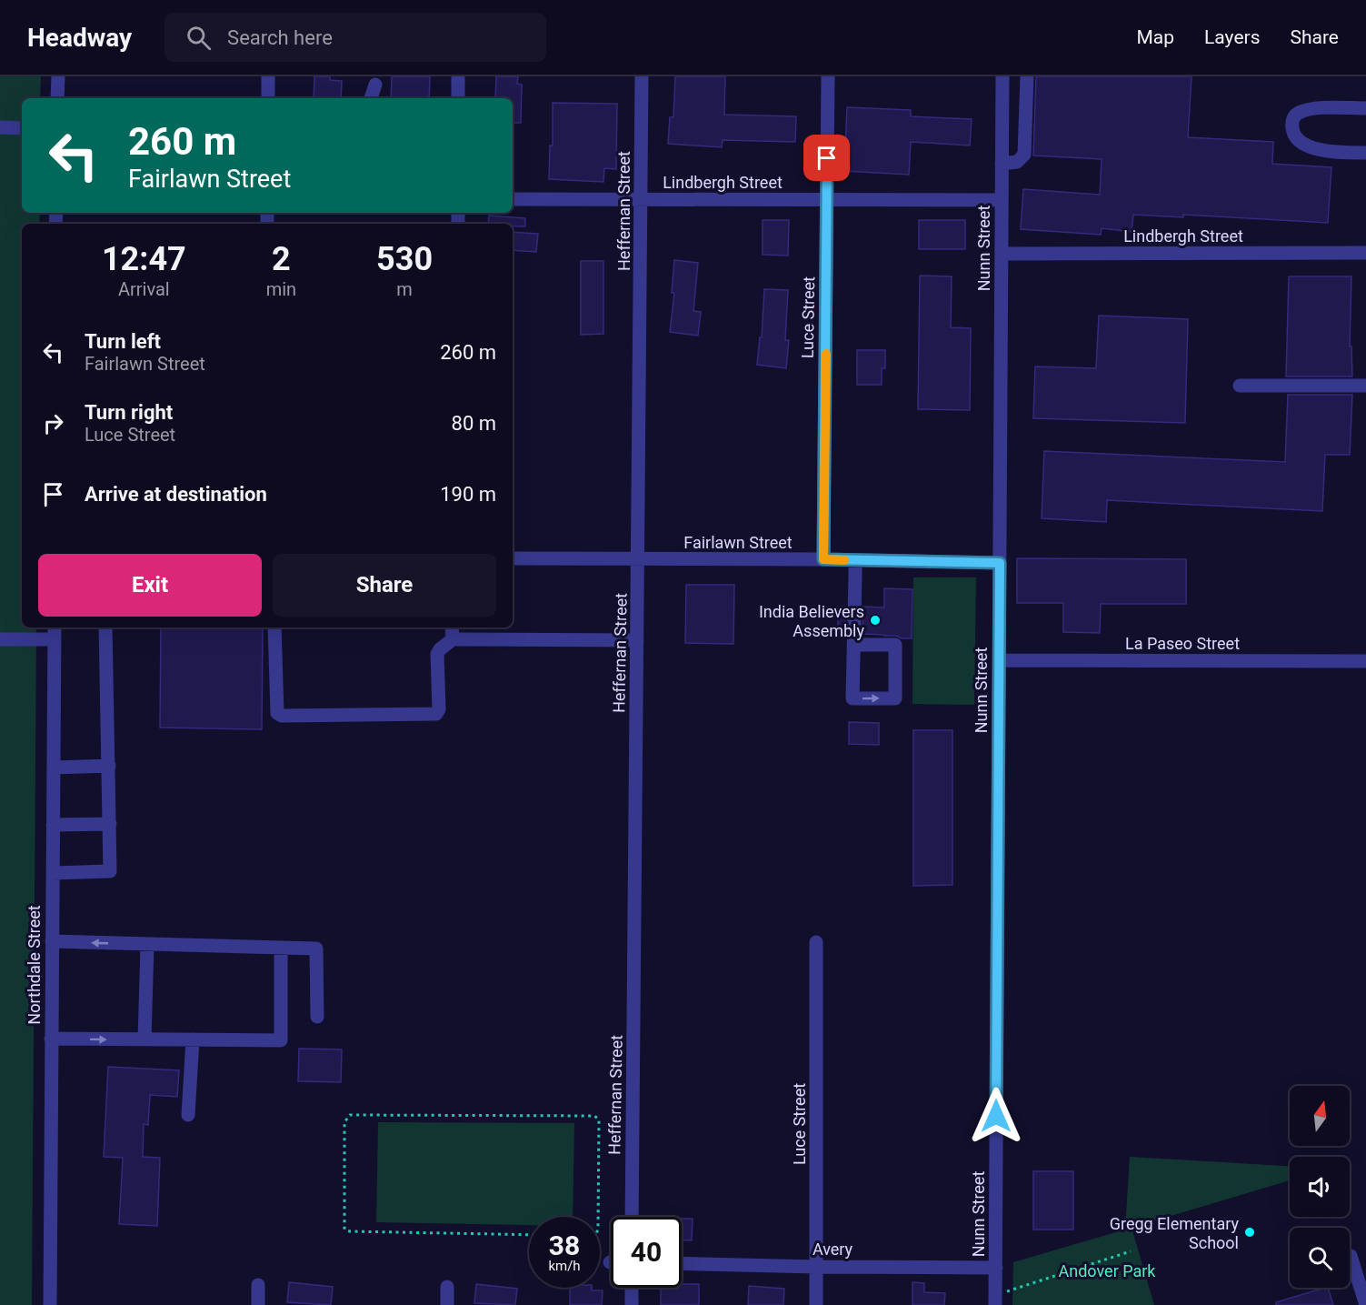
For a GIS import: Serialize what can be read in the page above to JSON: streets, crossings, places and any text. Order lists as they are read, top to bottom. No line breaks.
{"streets":{"street":["Lindbergh Street","Heffernan Street","Nunn Street","Luce Street","Fairlawn Street","La Paseo Street","Northdale Street","Avery"]},"crossings":[["Lindbergh Street","Heffernan Street"],["Lindbergh Street","Nunn Street"],["Lindbergh Street","Luce Street"],["Heffernan Street","Fairlawn Street"],["Nunn Street","Fairlawn Street"],["Nunn Street","La Paseo Street"],["Nunn Street","Avery"],["Luce Street","Fairlawn Street"],["Luce Street","Avery"]],"parks":["Andover Park"],"places":["India Believers Assembly","Gregg Elementary School"],"north":"top","page":{"header":"Headway","search":"Search here","nav":["Map","Layers","Share"],"turn":["260 m","Fairlawn Street"],"eta":["12:47","Arrival","2","min","530","m"],"list":[{"name":"Turn left","note":"Fairlawn Street","value":"260 m"},{"name":"Turn right","note":"Luce Street","value":"80 m"},{"name":"Arrive at destination","value":"190 m"}],"buttons":["Exit","Share"],"speed":"38 km/h","limit":"40"}}
